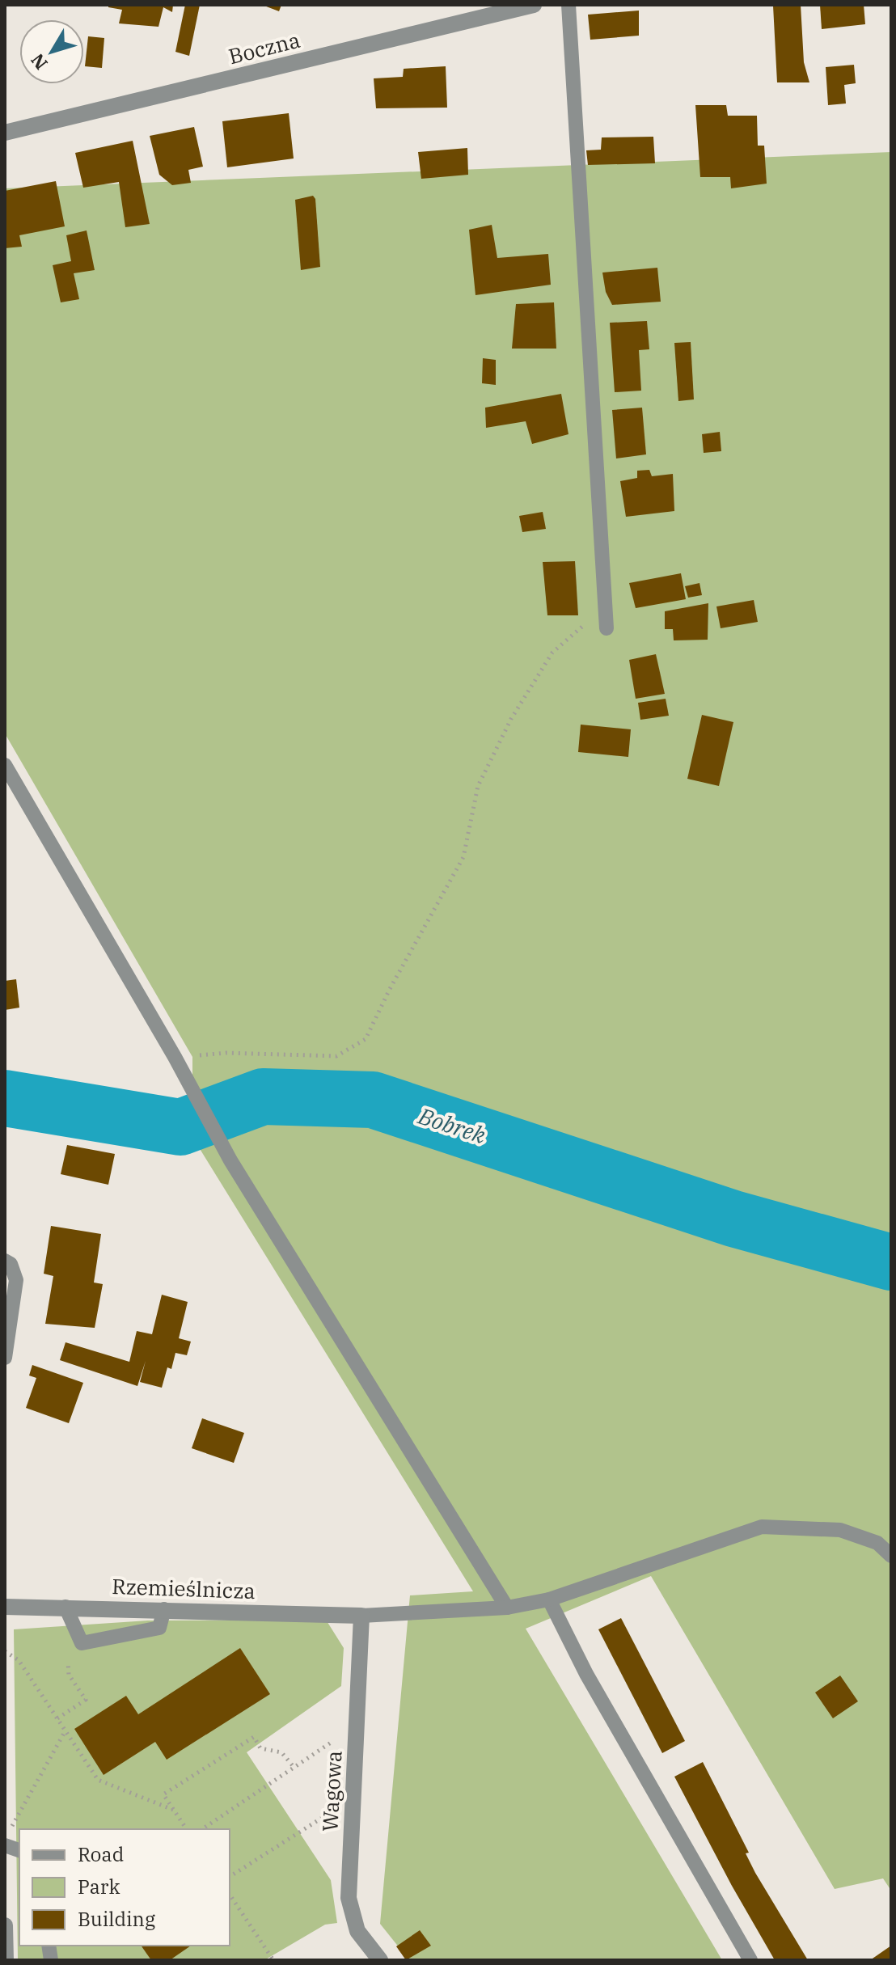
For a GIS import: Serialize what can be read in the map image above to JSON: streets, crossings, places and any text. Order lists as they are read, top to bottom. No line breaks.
{"streets":{"street":["Boczna","Rzemieślnicza","Wagowa"]},"crossings":[["Rzemieślnicza","Wagowa"]],"water":["Bobrek"],"legend":["Road","Park","Building"],"north":"bottom left"}
